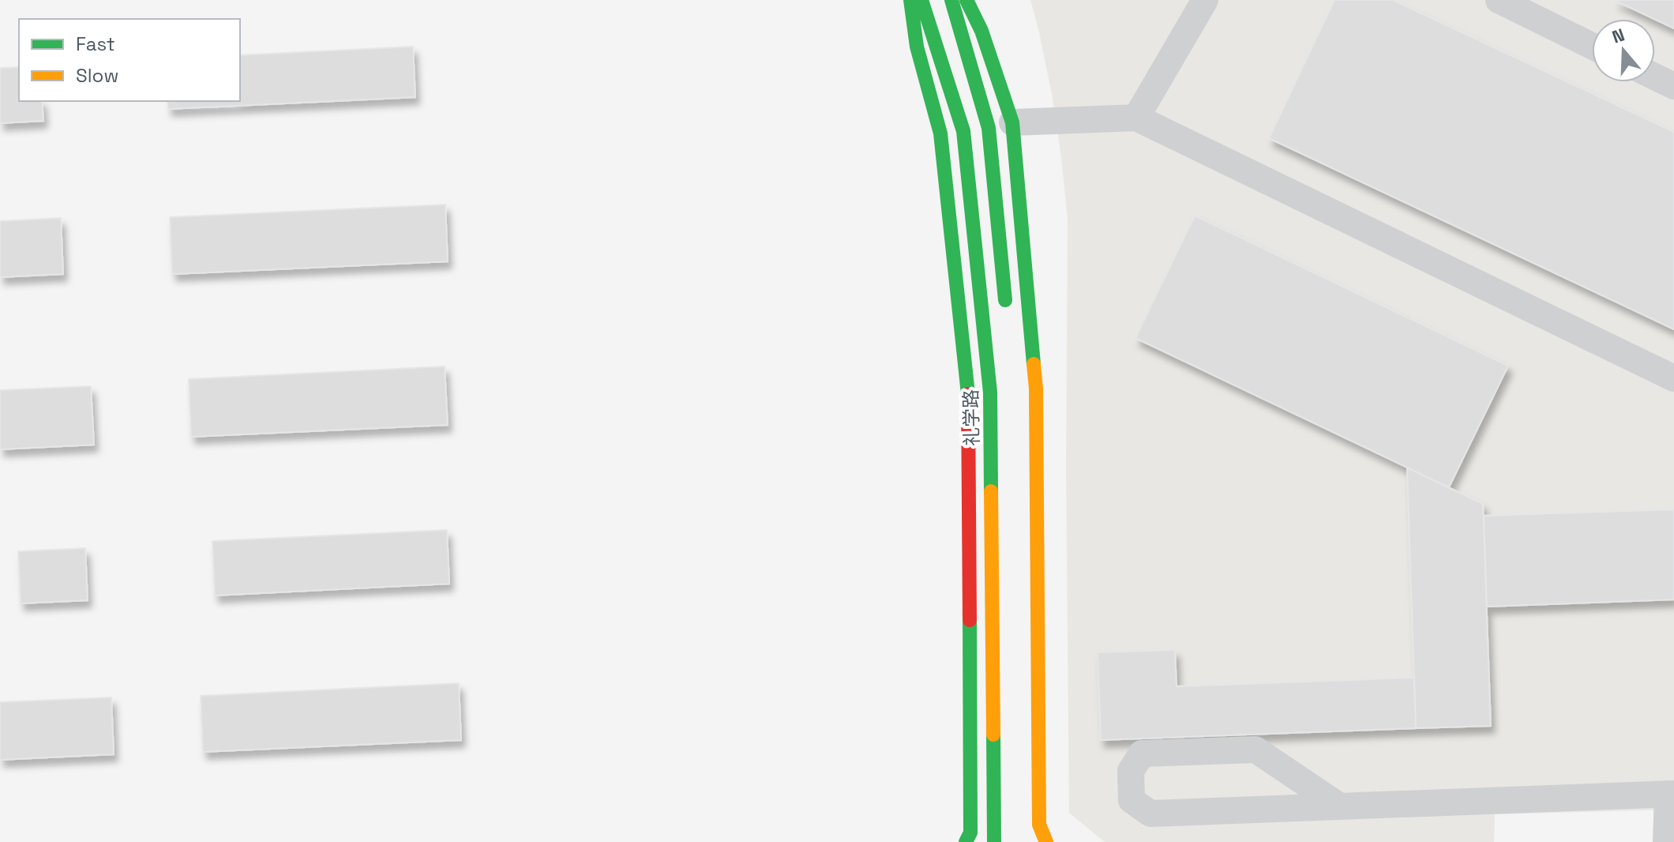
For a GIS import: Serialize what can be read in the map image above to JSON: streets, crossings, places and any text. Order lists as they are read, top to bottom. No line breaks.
{"streets":{"main road":["礼学路"]},"legend":["Fast","Slow"],"north":"top"}
